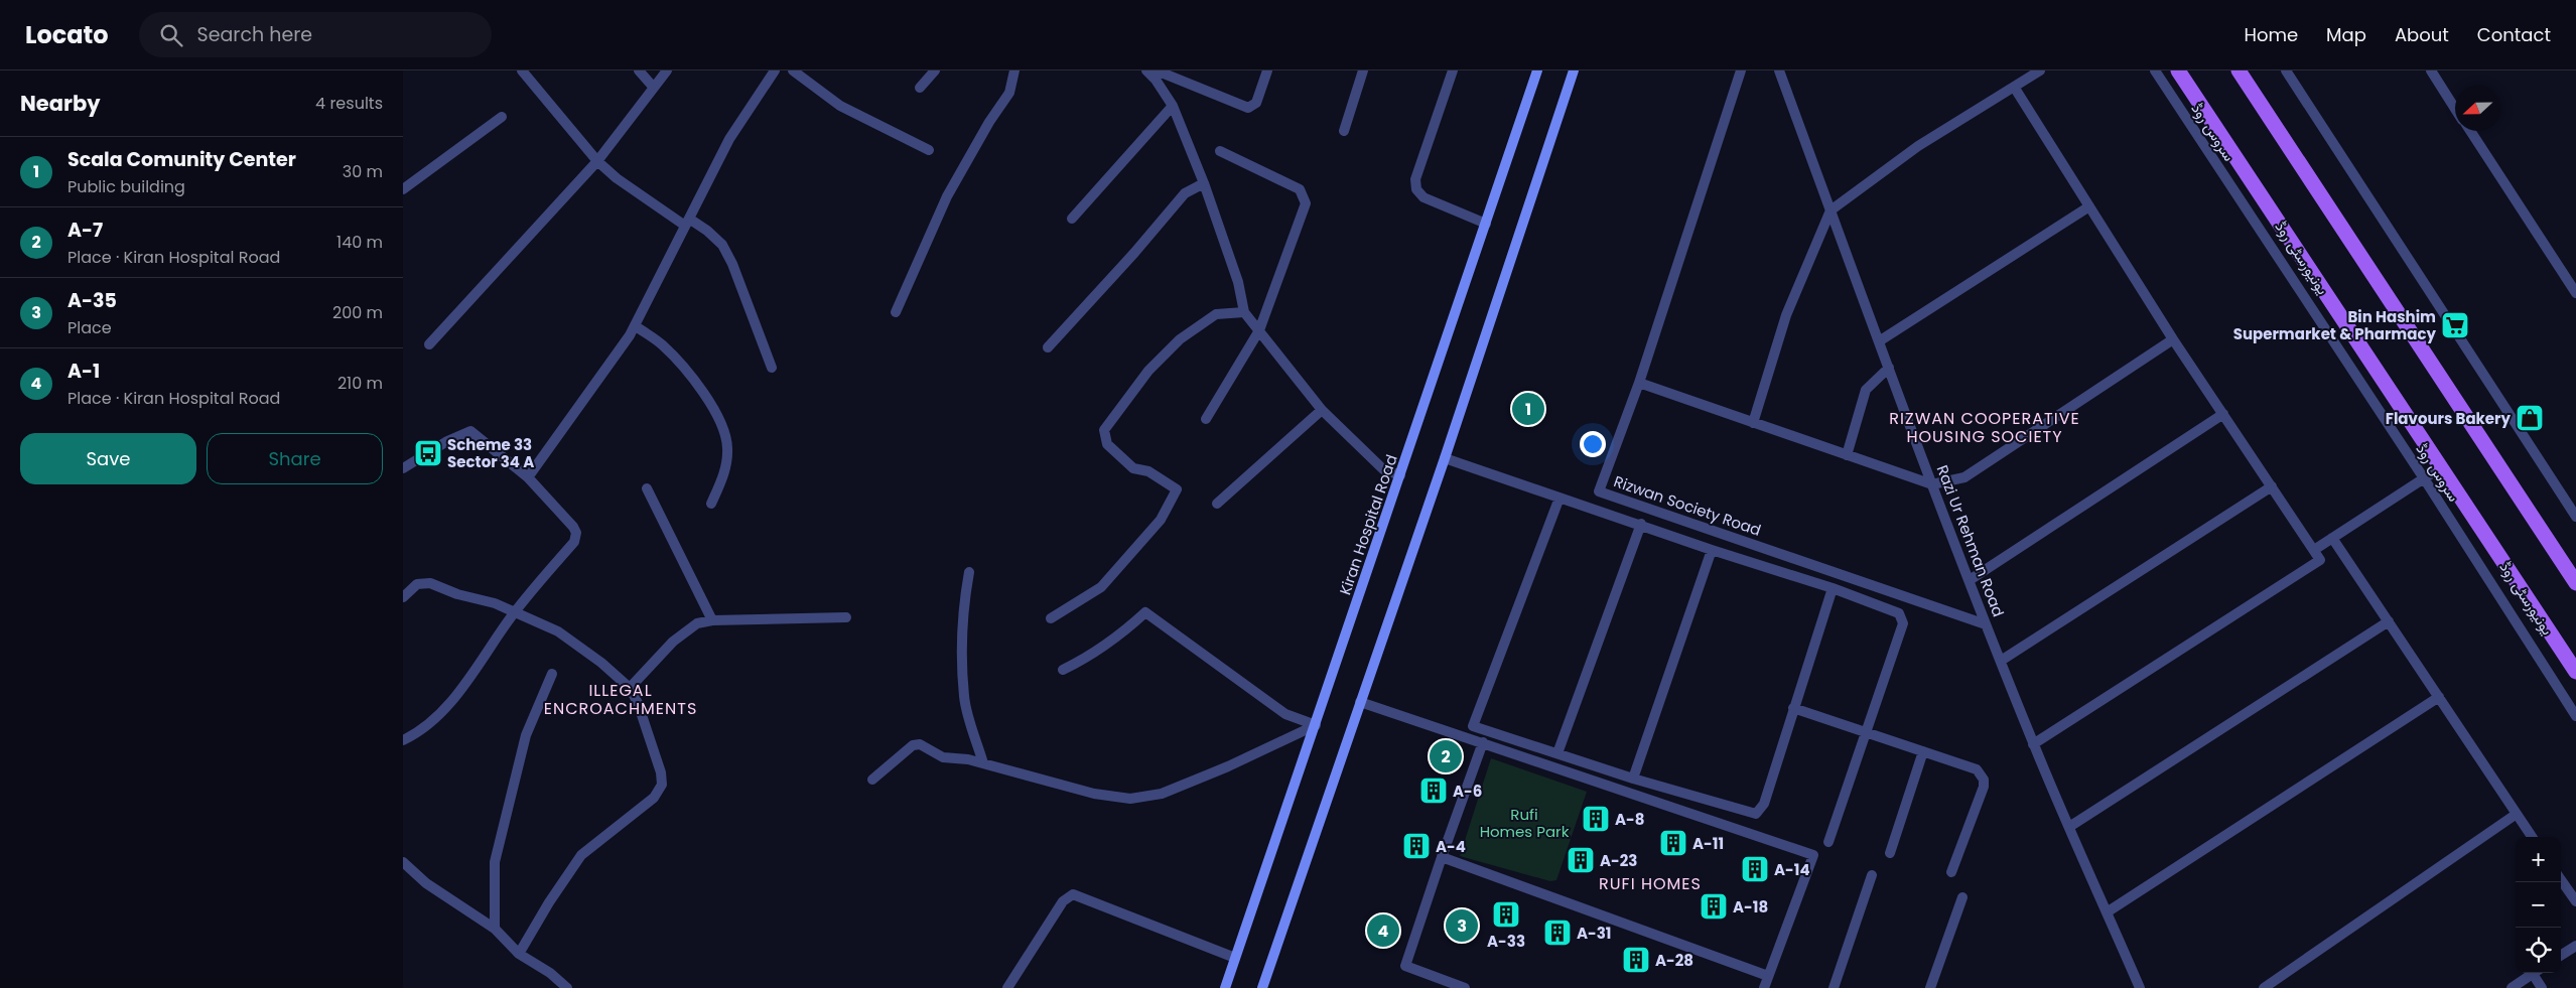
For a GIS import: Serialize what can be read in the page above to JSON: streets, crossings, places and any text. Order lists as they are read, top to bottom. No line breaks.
{"streets":{"main road":["یونیورسٹی روڈ","Kiran Hospital Road"],"street":["سروس روڈ","Rizwan Society Road","Razi Ur Rehman Road"]},"crossings":[["Rizwan Society Road","Razi Ur Rehman Road"]],"districts":["RIZWAN COOPERATIVE HOUSING SOCIETY","ILLEGAL ENCROACHMENTS","RUFI HOMES"],"parks":["Rufi Homes Park"],"places":{"supermarket":["Bin Hashim Supermarket & Pharmacy"],"shop":["Flavours Bakery"],"bus stop":["Scheme 33 Sector 34 A"],"building":["A-6","A-8","A-11","A-4","A-23","A-14","A-18","A-33","A-31","A-28"]},"north":"left","page":{"header":"Locato","search":"Search here","nav":["Home","Map","About","Contact"],"heading":["Nearby","4 results"],"list":[{"mark":"1","name":"Scala Comunity Center","note":"Public building","value":"30 m"},{"mark":"2","name":"A-7","note":"Place · Kiran Hospital Road","value":"140 m"},{"mark":"3","name":"A-35","note":"Place","value":"200 m"},{"mark":"4","name":"A-1","note":"Place · Kiran Hospital Road","value":"210 m"}],"pins":["1","2","3","4"],"buttons":["Save","Share"],"map_buttons":["+","−"]}}
